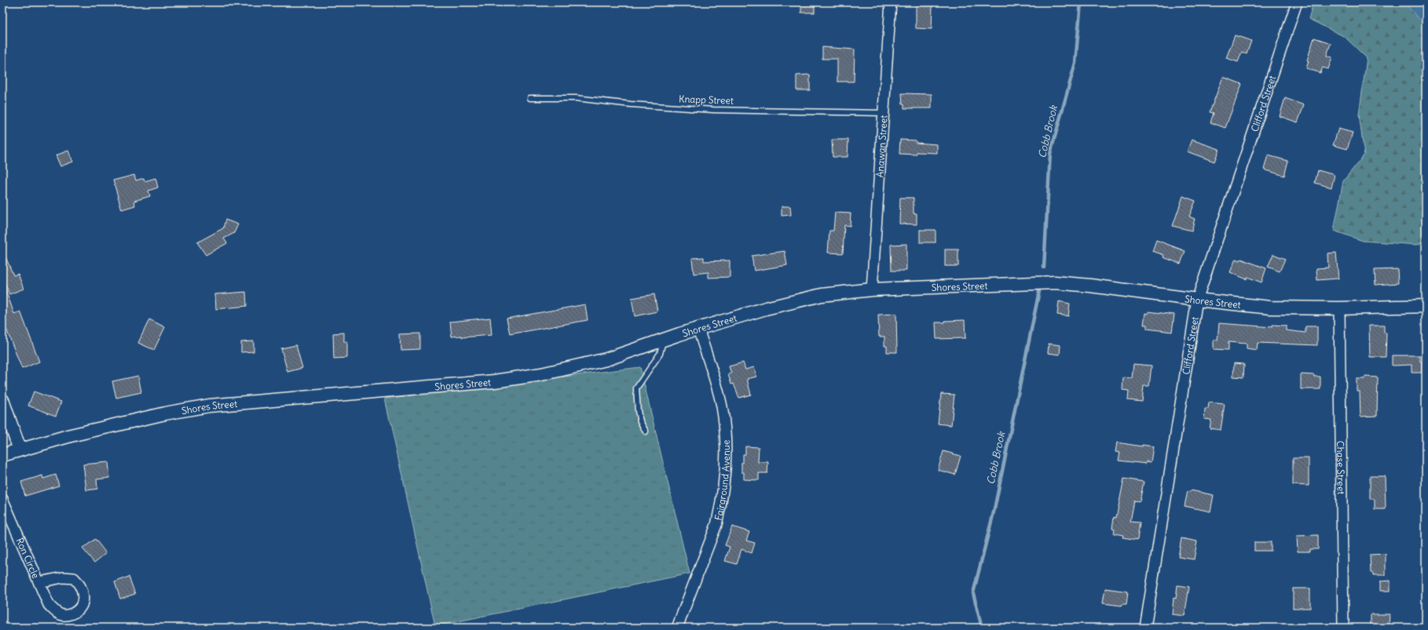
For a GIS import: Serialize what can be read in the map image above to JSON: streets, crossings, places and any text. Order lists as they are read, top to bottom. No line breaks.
{"streets":{"street":["Clifford Street","Anawan Street","Shores Street","Chase Street","Fairground Avenue","Ron Circle"],"lane":["Knapp Street"]},"crossings":[["Knapp Street","Anawan Street"],["Clifford Street","Shores Street"],["Anawan Street","Shores Street"],["Shores Street","Chase Street"],["Shores Street","Fairground Avenue"]],"water":["Cobb Brook"]}
